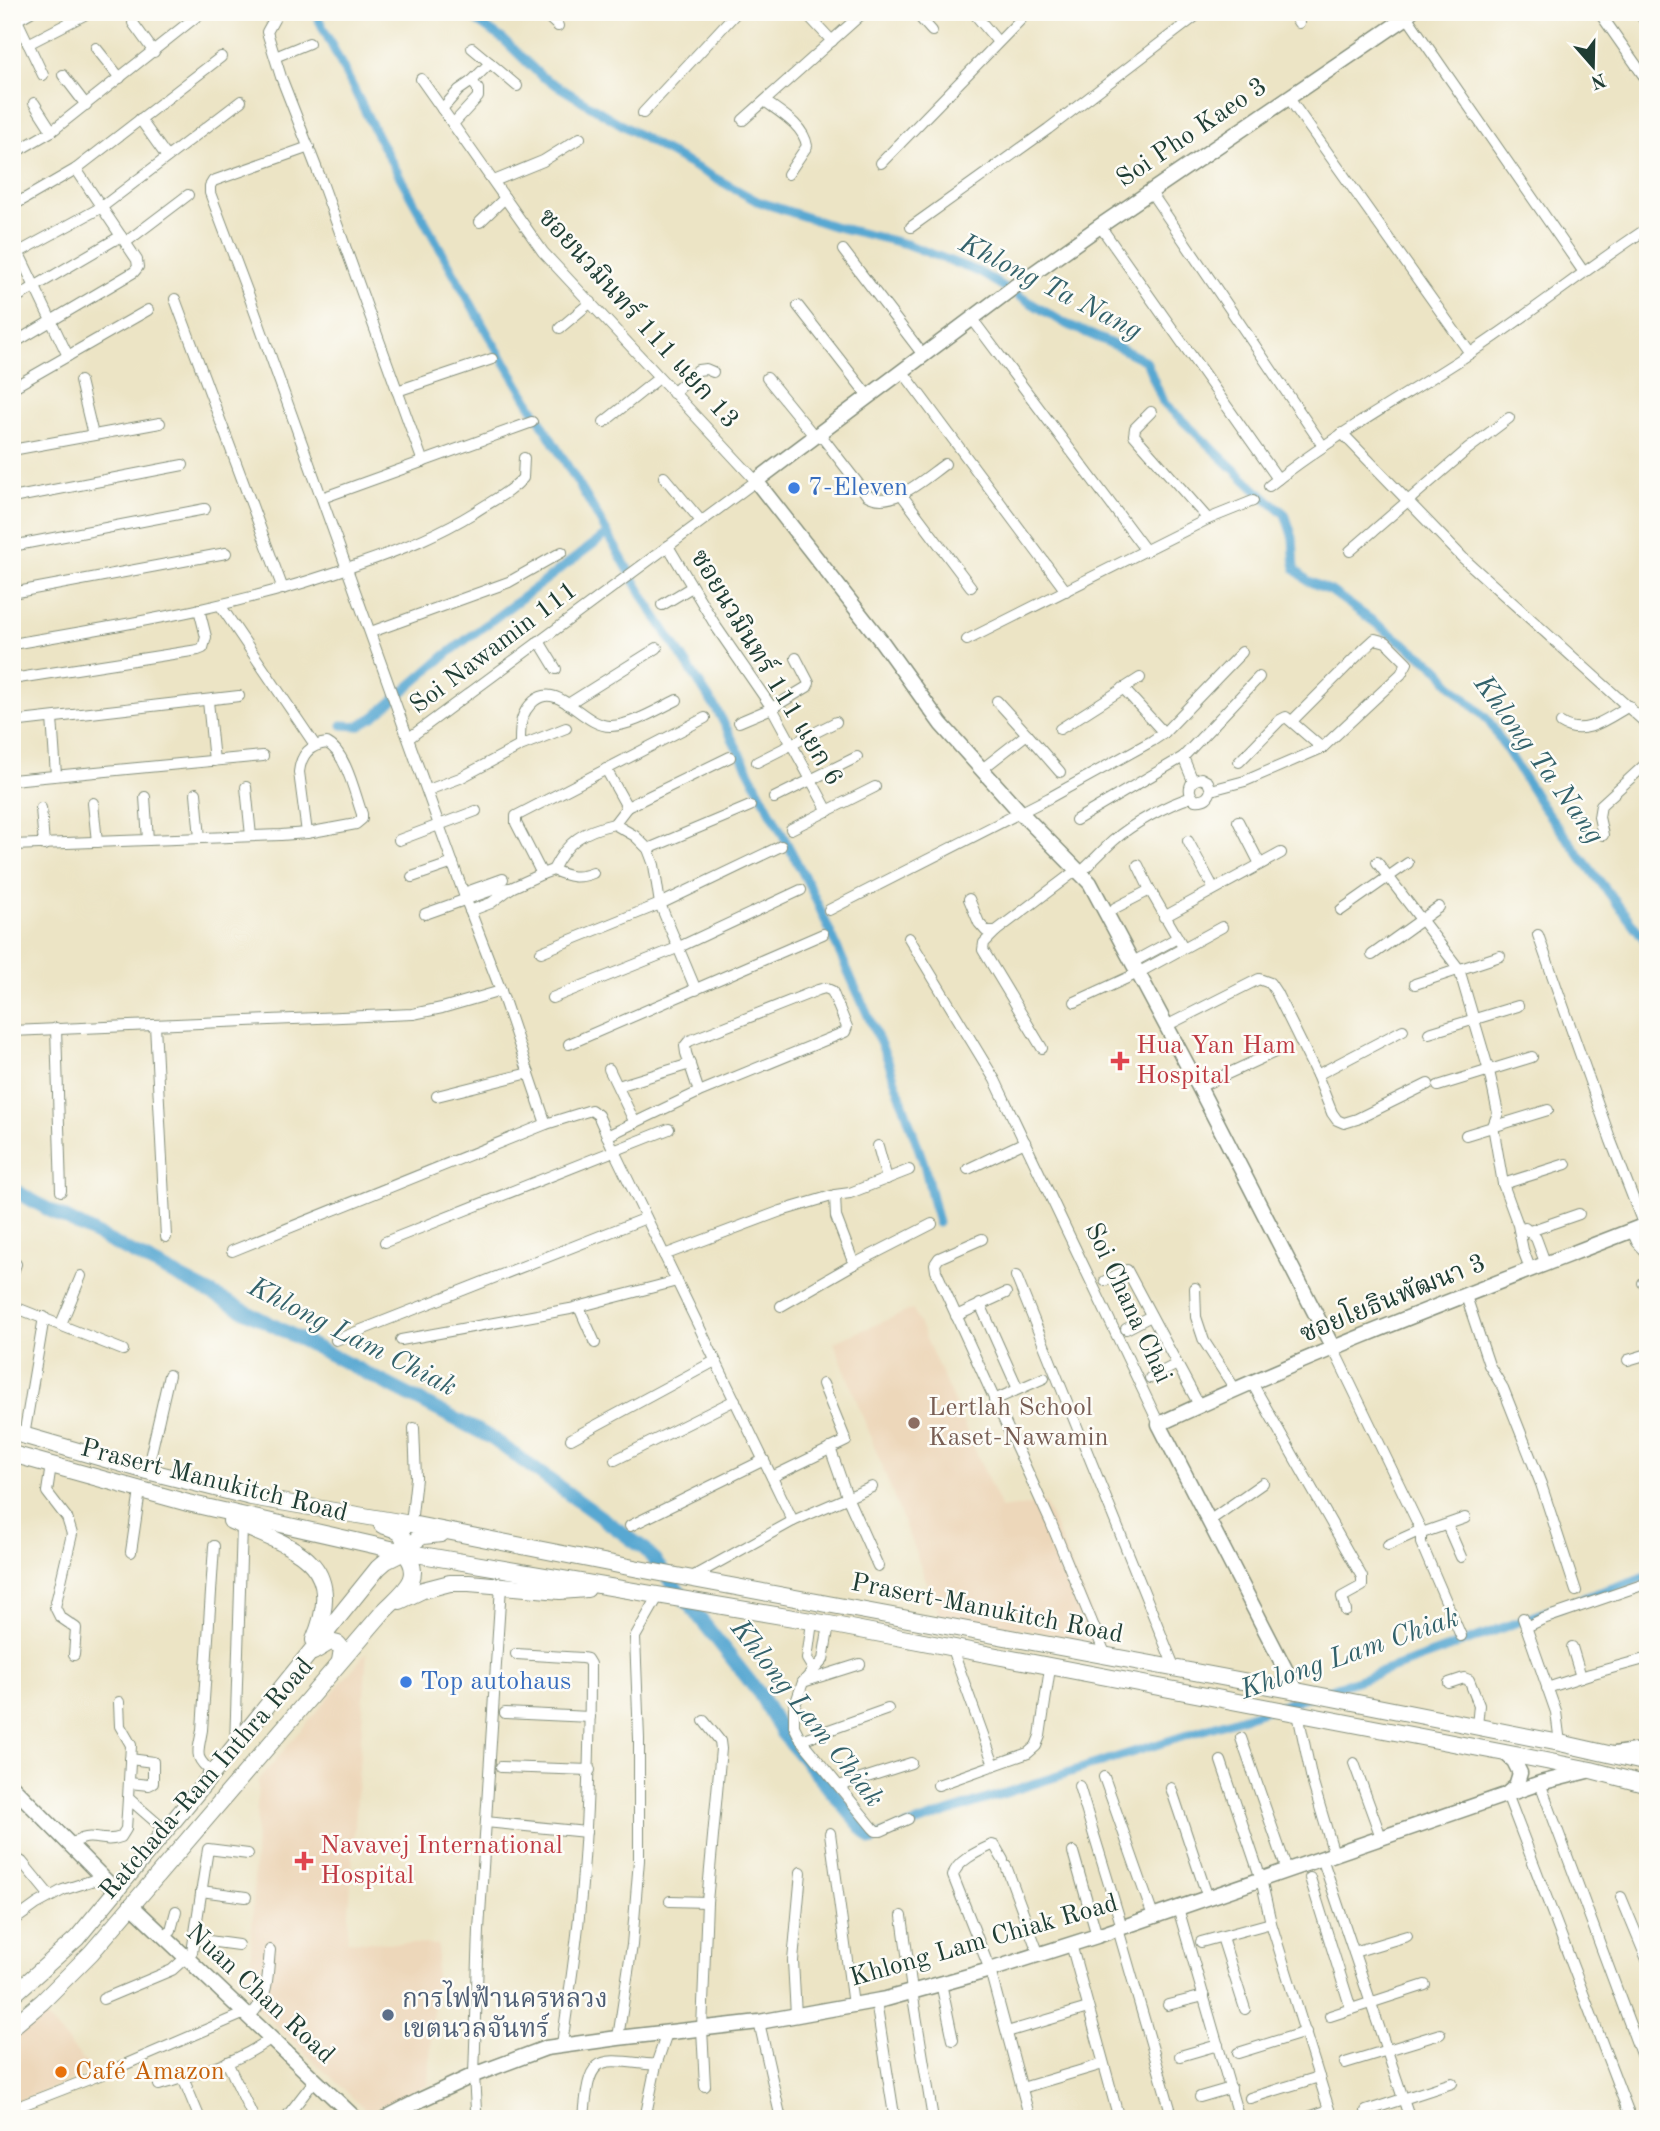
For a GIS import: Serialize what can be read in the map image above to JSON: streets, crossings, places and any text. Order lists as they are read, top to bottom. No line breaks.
{"streets":{"main road":["Prasert Manukitch Road","Prasert-Manukitch Road","Ratchada-Ram Inthra Road"],"street":["Soi Pho Kaeo 3","ซอยนวมินทร์ 111 แยก 13","Soi Nawamin 111","ซอยนวมินทร์ 111 แยก 6","ซอยโยธินพัฒนา 3","Soi Chana Chai","Khlong Lam Chiak Road","Nuan Chan Road"]},"crossings":[["Soi Pho Kaeo 3","ซอยนวมินทร์ 111 แยก 13"],["Soi Pho Kaeo 3","Soi Nawamin 111"],["ซอยนวมินทร์ 111 แยก 13","Soi Nawamin 111"],["Soi Nawamin 111","ซอยนวมินทร์ 111 แยก 6"],["ซอยโยธินพัฒนา 3","Soi Chana Chai"],["Soi Chana Chai","Prasert-Manukitch Road"],["Prasert Manukitch Road","Prasert-Manukitch Road"],["Prasert Manukitch Road","Ratchada-Ram Inthra Road"],["Prasert-Manukitch Road","Ratchada-Ram Inthra Road"],["Prasert-Manukitch Road","Khlong Lam Chiak Road"],["Ratchada-Ram Inthra Road","Nuan Chan Road"]],"water":["Khlong Ta Nang","Khlong Lam Chiak"],"places":{"other":["7-Eleven","Lertlah School Kaset-Nawamin","Top autohaus","การไฟฟ้านครหลวง เขตนวลจันทร์","Café Amazon"],"health":["Hua Yan Ham Hospital","Navavej International Hospital"]},"north":"bottom"}
